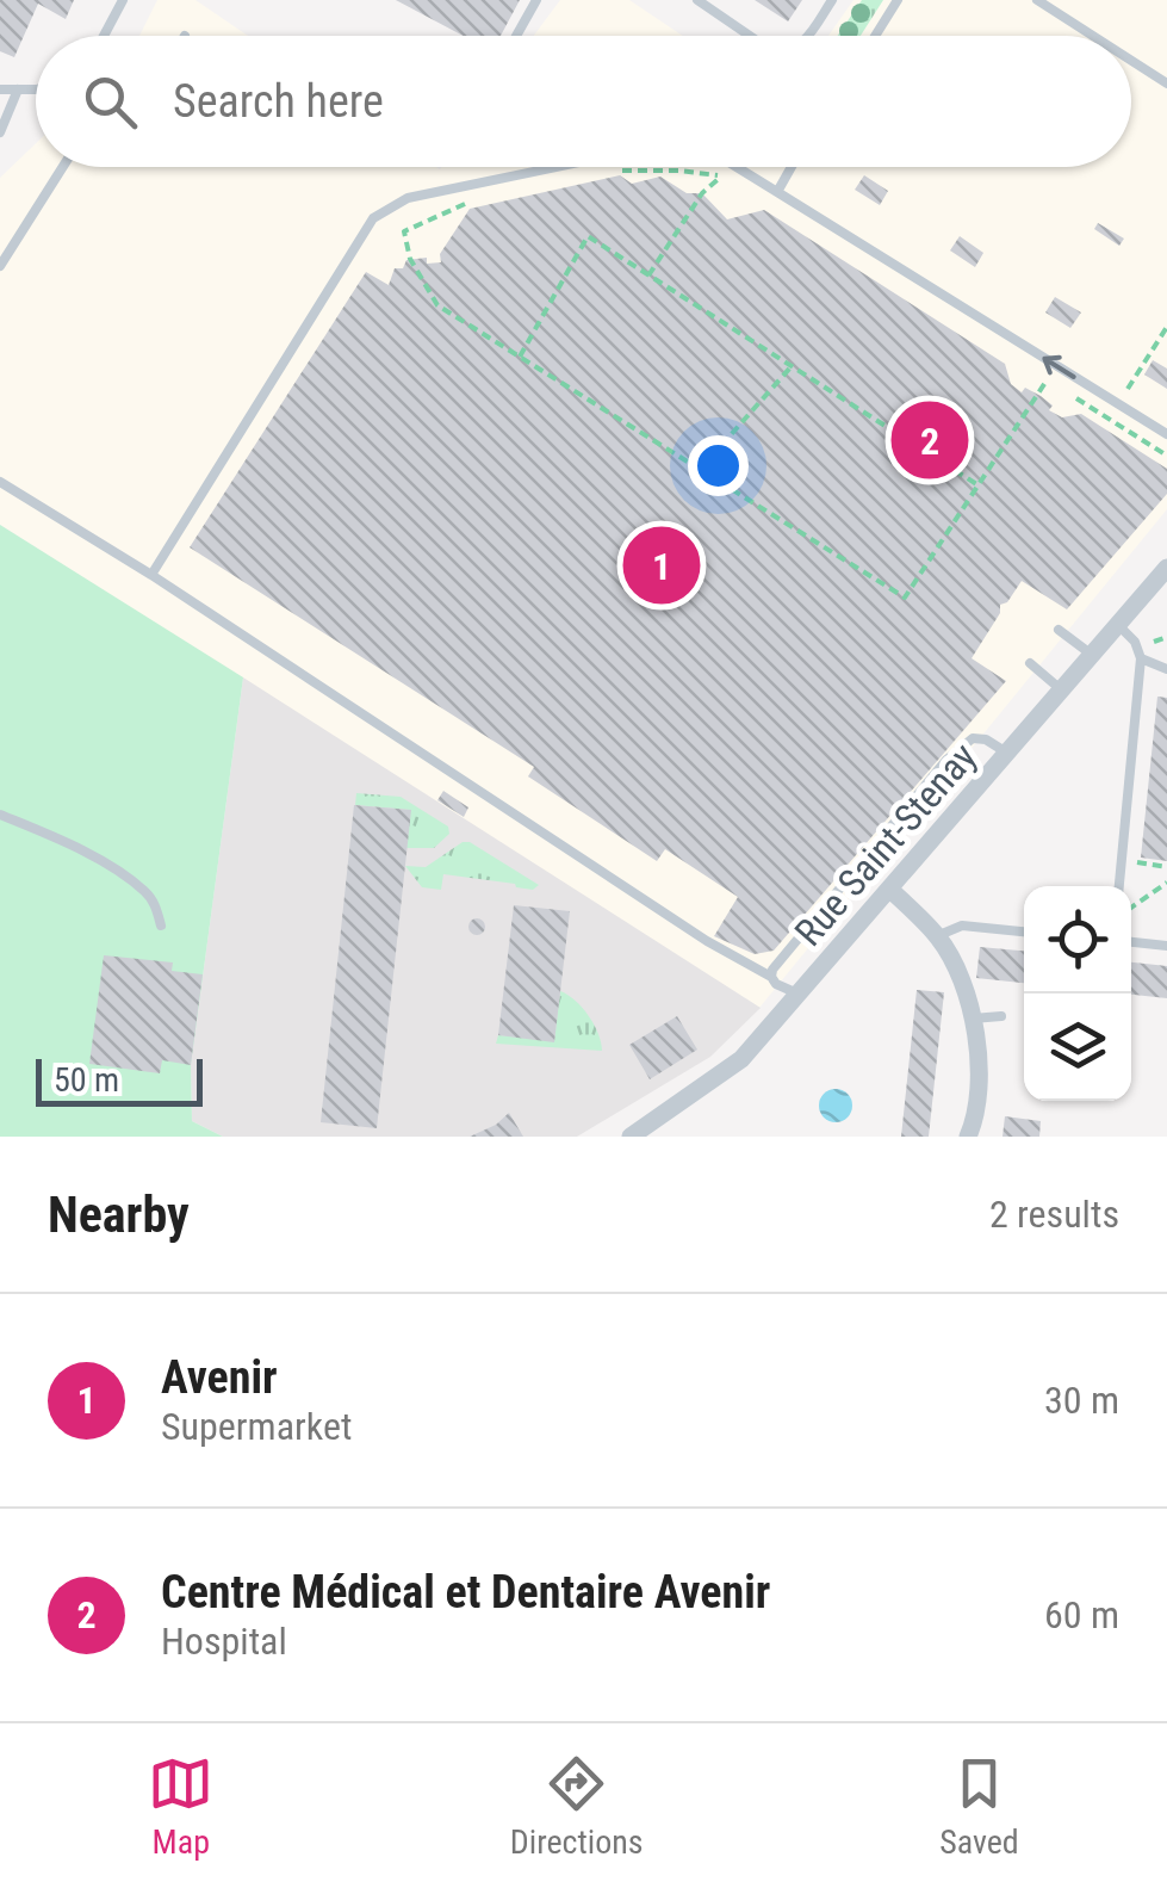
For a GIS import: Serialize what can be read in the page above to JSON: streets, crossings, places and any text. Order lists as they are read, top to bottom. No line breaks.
{"streets":{"street":["Rue Saint-Stenay"]},"scale_bar":"50 m","page":{"search":"Search here","pins":["2","1"],"scale":"50 m","heading":["Nearby","2 results"],"list":[{"mark":"1","name":"Avenir","note":"Supermarket","value":"30 m"},{"mark":"2","name":"Centre Médical et Dentaire Avenir","note":"Hospital","value":"60 m"}],"nav":["Map","Directions","Saved"]}}
